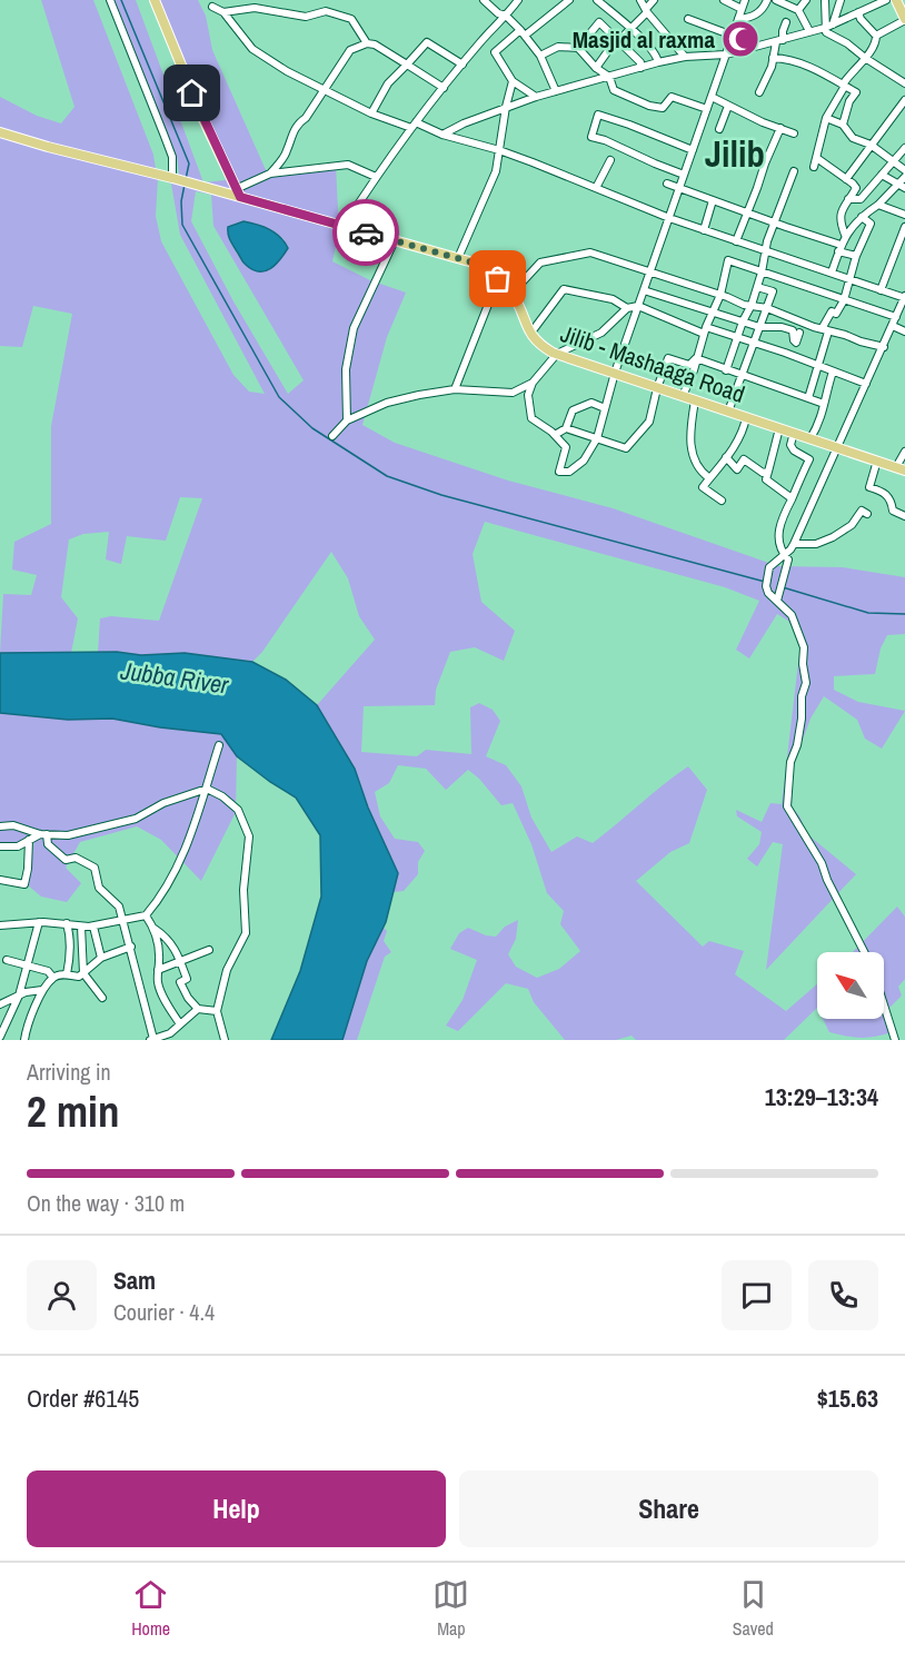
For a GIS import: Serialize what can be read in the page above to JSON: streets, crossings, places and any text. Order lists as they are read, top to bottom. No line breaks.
{"streets":{"main road":["Jilib - Mashaaga Road"]},"districts":["Jilib"],"water":["Jubba River"],"places":{"mosque":["Masjid al raxma"]},"north":"top left","page":{"heading":["2 min","Arriving in","13:29–13:34"],"panel":["Sam","Courier · 4.4","Order #6145","$15.63"],"bar":"On the way · 310 m","buttons":["Help","Share"],"tabs":["Home","Map","Saved"]}}
